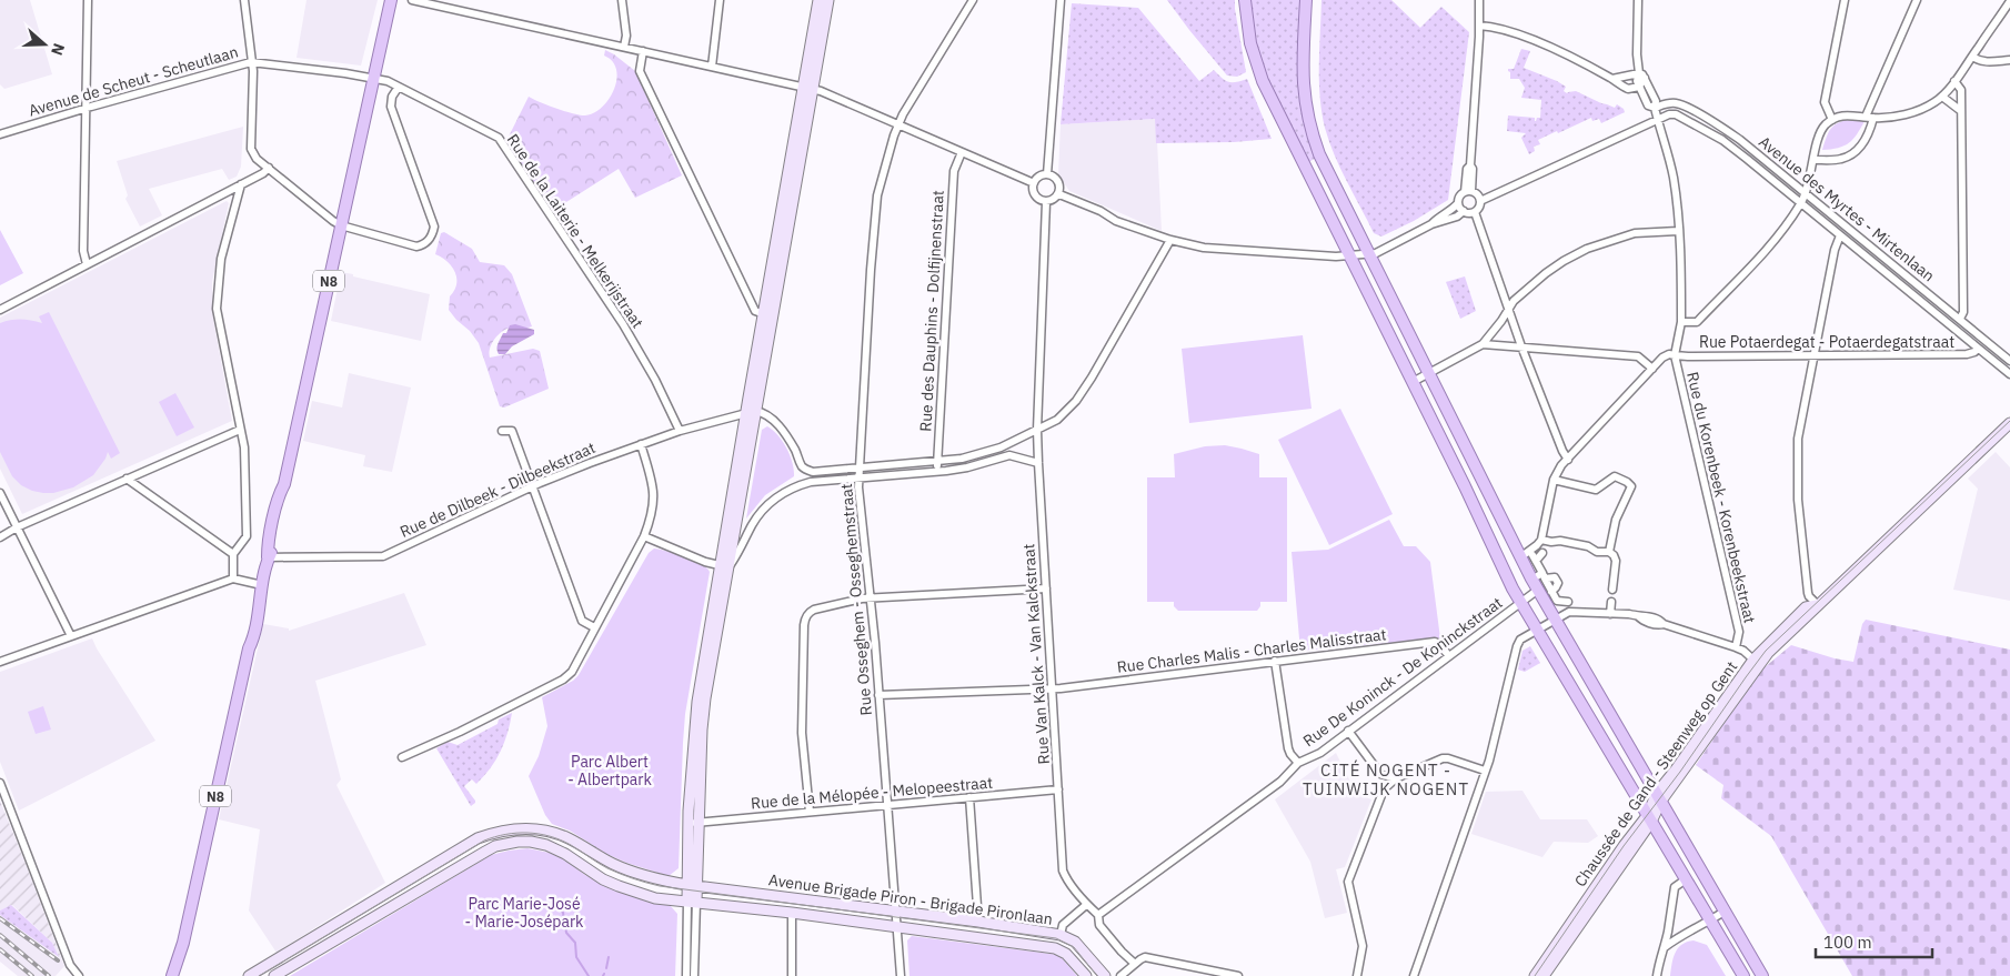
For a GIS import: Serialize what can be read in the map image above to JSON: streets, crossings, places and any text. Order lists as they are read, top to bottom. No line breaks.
{"streets":{"main road":["N8"],"street":["Avenue de Scheut - Scheutlaan","Avenue des Myrtes - Mirtenlaan","Rue de la Laiterie - Melkerijstraat","Rue des Dauphins - Dolfijnenstraat","Rue Potaerdegat - Potaerdegatstraat","Rue de Dilbeek - Dilbeekstraat","Rue du Korenbeek - Korenbeekstraat","Rue Osseghem - Osseghemstraat","Rue Charles Malis - Charles Malisstraat","Rue Van Kalck - Van Kalckstraat","Rue De Koninck - De Koninckstraat","Chaussée de Gand - Steenweg op Gent","Rue de la Mélopée - Melopeestraat","Avenue Brigade Piron - Brigade Pironlaan"]},"crossings":[["Avenue de Scheut - Scheutlaan","Rue de la Laiterie - Melkerijstraat"],["Avenue de Scheut - Scheutlaan","N8"],["Avenue des Myrtes - Mirtenlaan","Rue Potaerdegat - Potaerdegatstraat"],["Rue de la Laiterie - Melkerijstraat","N8"],["Rue de la Laiterie - Melkerijstraat","Rue de Dilbeek - Dilbeekstraat"],["N8","Rue de Dilbeek - Dilbeekstraat"],["Rue Potaerdegat - Potaerdegatstraat","Rue du Korenbeek - Korenbeekstraat"],["Rue Osseghem - Osseghemstraat","Rue Charles Malis - Charles Malisstraat"],["Rue Osseghem - Osseghemstraat","Rue de la Mélopée - Melopeestraat"],["Rue Osseghem - Osseghemstraat","Avenue Brigade Piron - Brigade Pironlaan"],["Rue Charles Malis - Charles Malisstraat","Rue Van Kalck - Van Kalckstraat"],["Rue Charles Malis - Charles Malisstraat","Rue De Koninck - De Koninckstraat"],["Rue Van Kalck - Van Kalckstraat","Rue de la Mélopée - Melopeestraat"]],"districts":["CITÉ NOGENT - TUINWIJK NOGENT"],"parks":["Parc Albert - Albertpark","Parc Marie-José - Marie-Josépark"],"scale_bar":"100 m","north":"right"}
